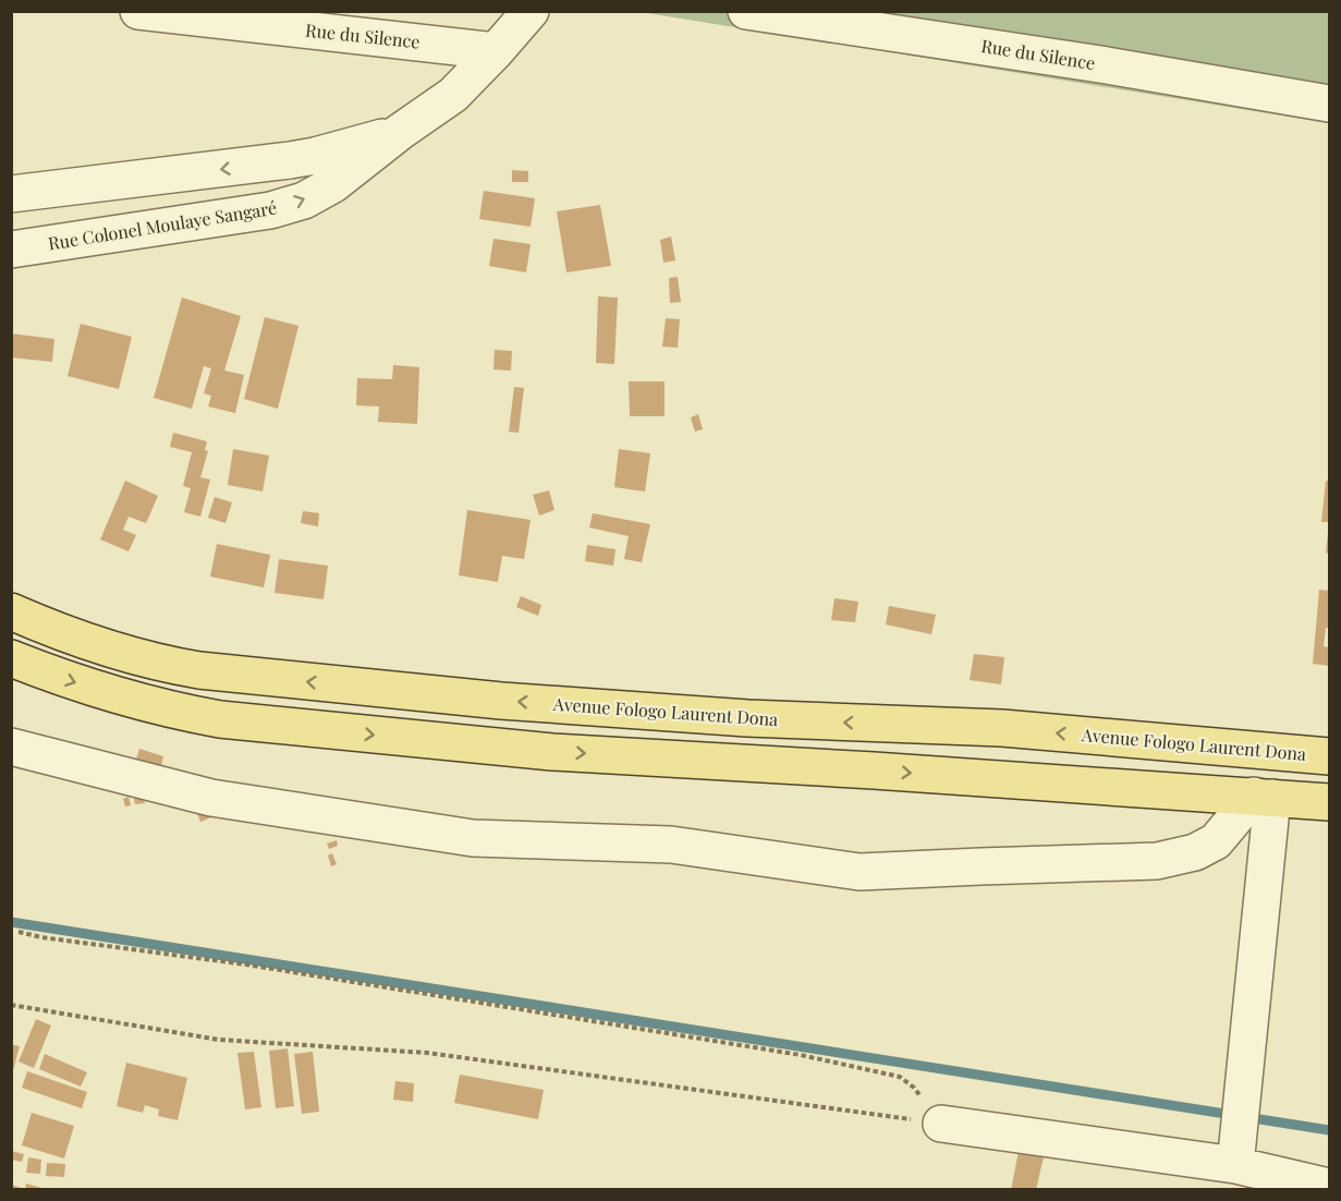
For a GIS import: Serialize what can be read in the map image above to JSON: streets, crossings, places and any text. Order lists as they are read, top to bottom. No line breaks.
{"streets":{"main road":["Avenue Fologo Laurent Dona"],"street":["Rue du Silence","Rue Colonel Moulaye Sangaré"]},"crossings":[["Rue du Silence","Rue Colonel Moulaye Sangaré"]]}
